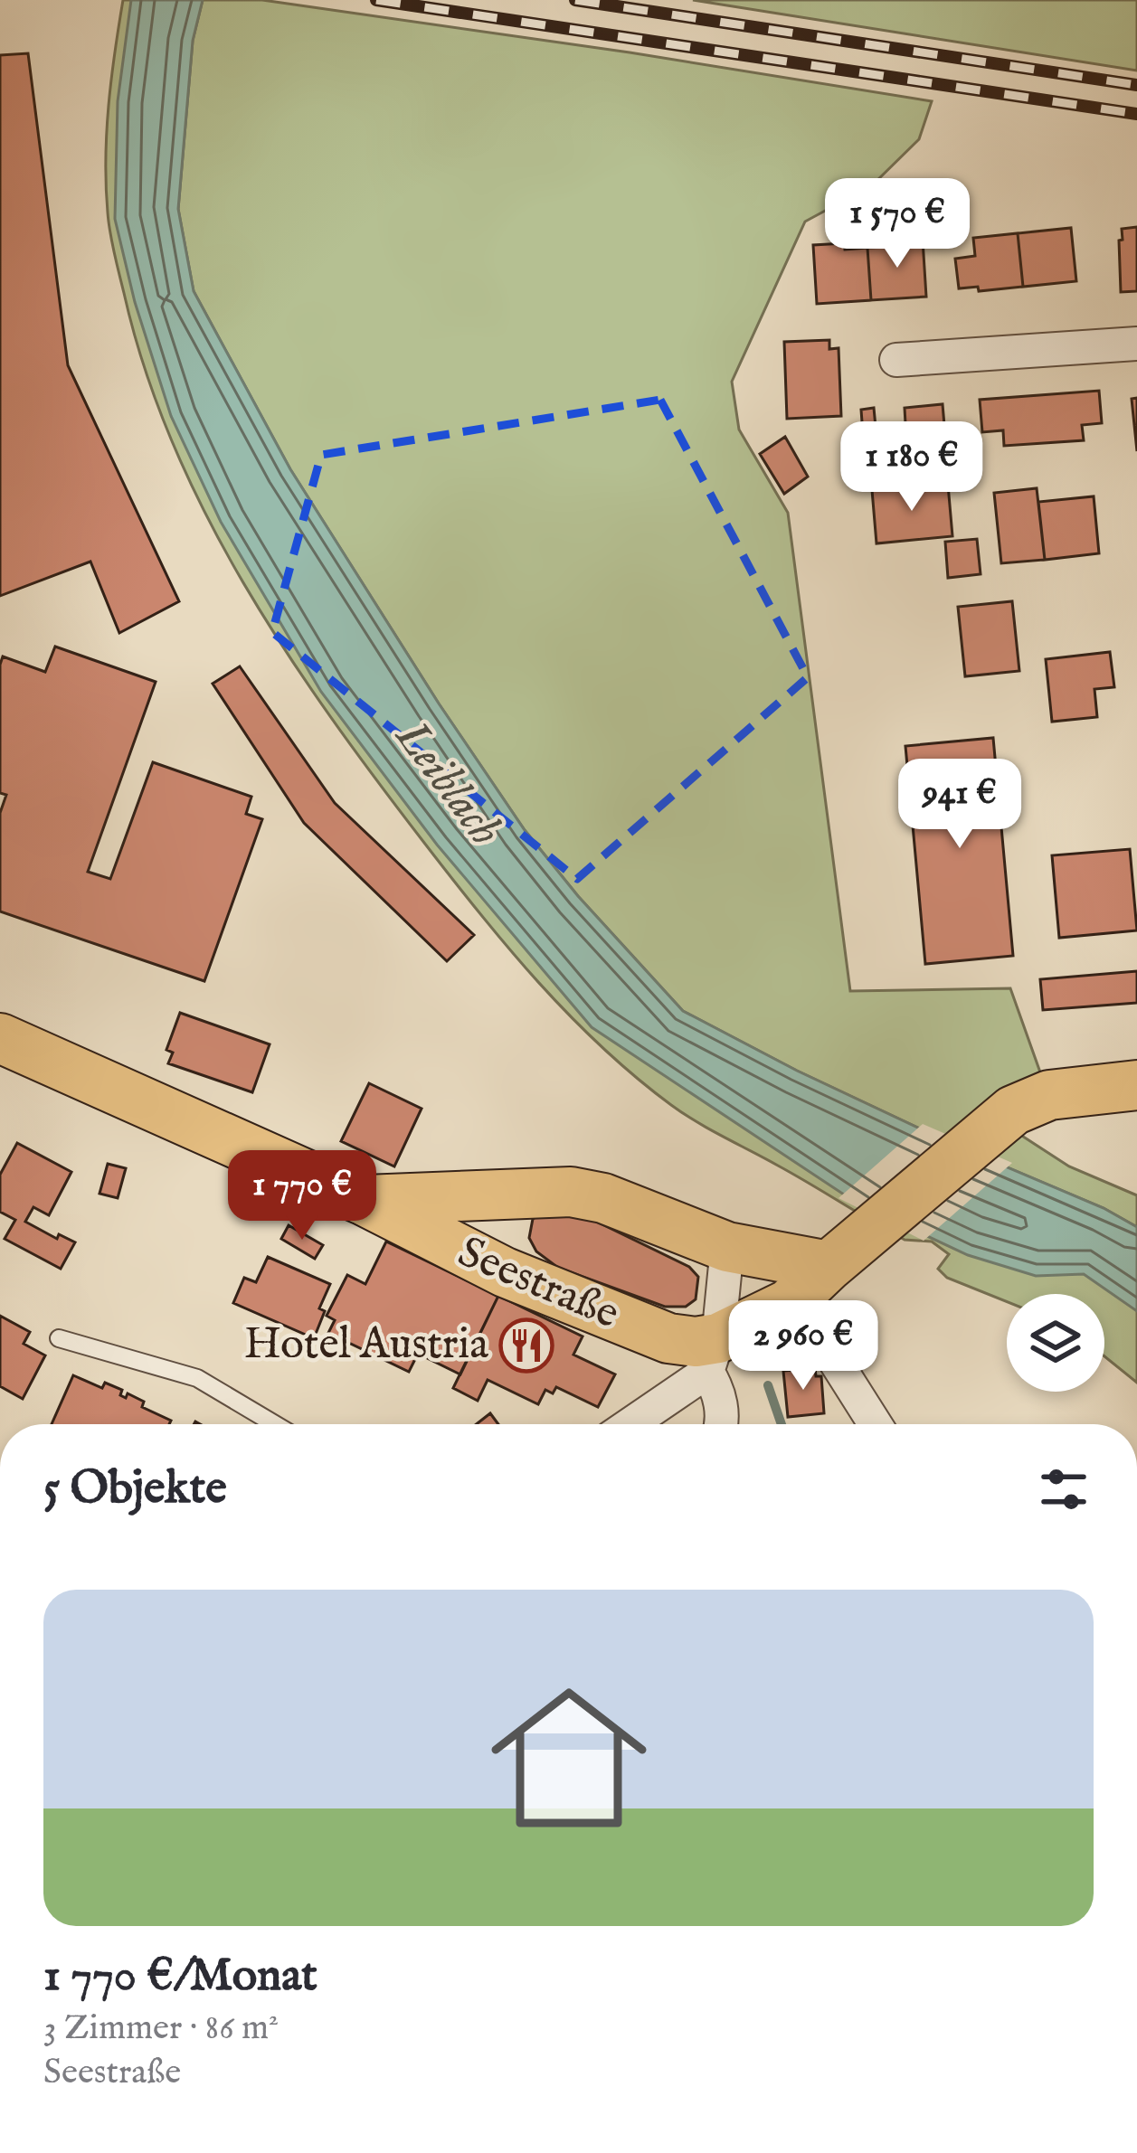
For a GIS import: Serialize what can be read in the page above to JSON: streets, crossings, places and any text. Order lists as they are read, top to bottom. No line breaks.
{"streets":{"main road":["Seestraße"]},"water":["Leiblach"],"places":{"restaurant":["Hotel Austria"]},"page":{"price":["1 570 €","1 180 €","941 €","1 770 €","2 960 €"],"heading":"5 Objekte","list":[{"name":"1 770 €/Monat","note":"3 Zimmer · 86 m² · Seestraße"}]}}
